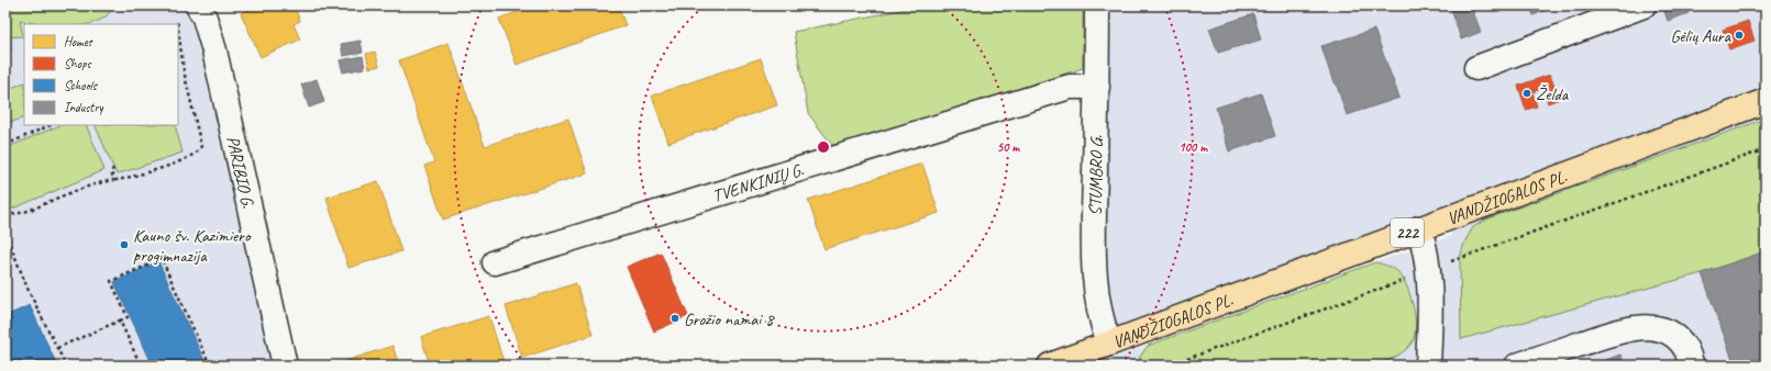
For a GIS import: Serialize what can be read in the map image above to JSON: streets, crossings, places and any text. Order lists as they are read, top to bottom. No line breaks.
{"streets":{"main road":["VANDŽIOGALOS PL.","222"],"street":["PARIBIO G.","STUMBRO G.","TVENKINIŲ G."]},"crossings":[["STUMBRO G.","TVENKINIŲ G."],["STUMBRO G.","VANDŽIOGALOS PL."]],"places":["Gėlių Aura","Želda","Kauno šv. Kazimiero progimnazija","Grožio namai 8"],"legend":["Homes","Shops","Schools","Industry"],"rings":["50 m","100 m"]}
